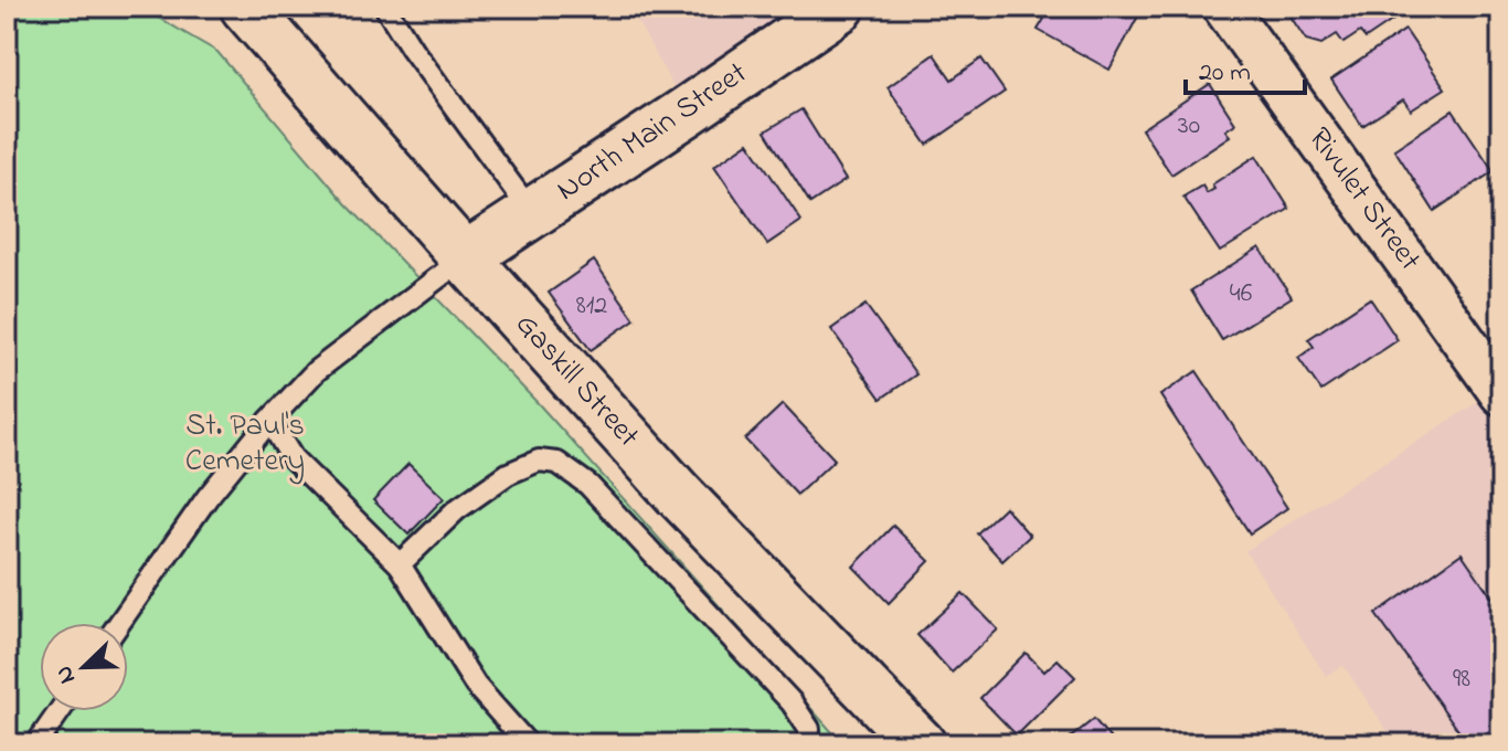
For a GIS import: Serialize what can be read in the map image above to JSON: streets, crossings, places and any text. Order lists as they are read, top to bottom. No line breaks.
{"streets":{"street":["North Main Street","Rivulet Street","Gaskill Street"]},"crossings":[["North Main Street","Gaskill Street"]],"parks":["St. Paul's Cemetery"],"house_numbers":["30","46","812","98"],"scale_bar":"20 m","north":"bottom left"}
